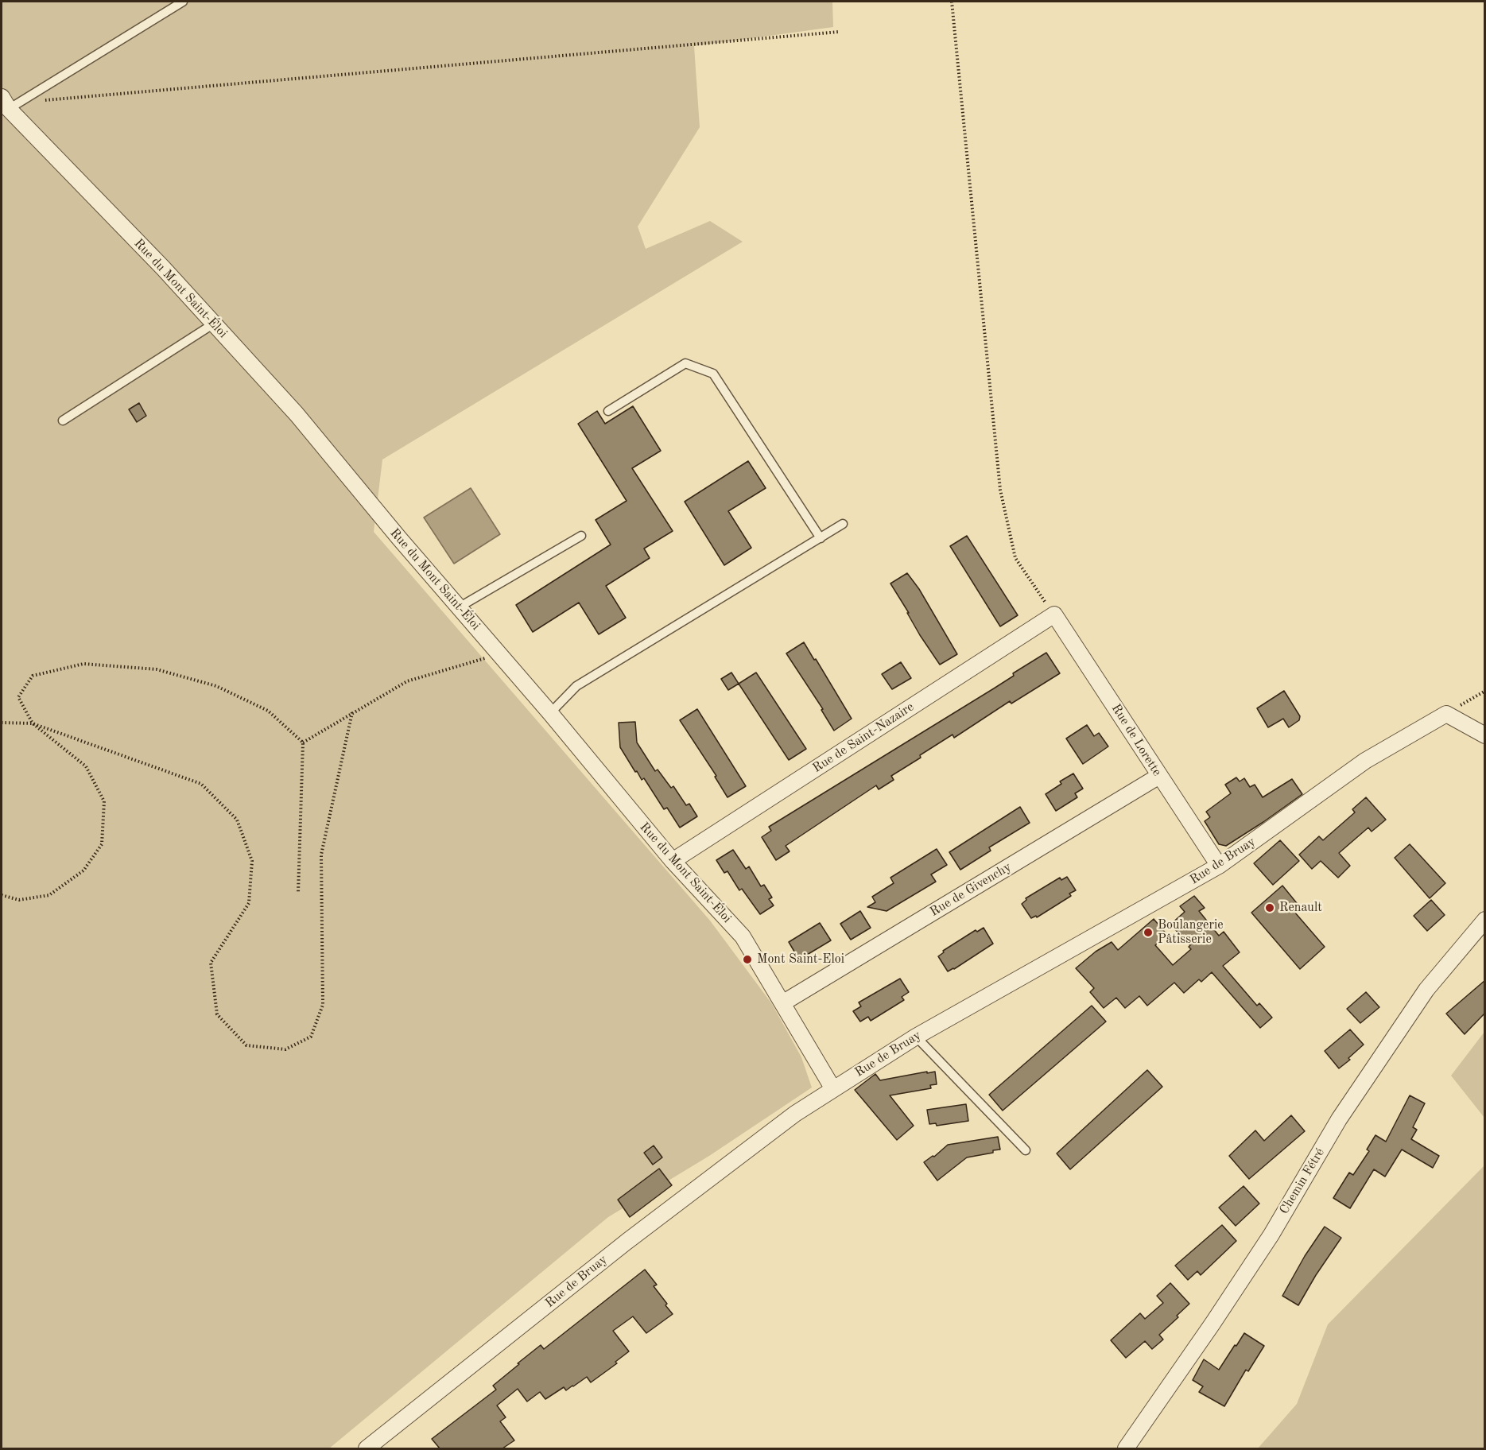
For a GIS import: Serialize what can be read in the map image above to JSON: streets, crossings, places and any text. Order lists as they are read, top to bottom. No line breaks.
{"streets":{"street":["Rue du Mont Saint-Éloi","Rue de Saint-Nazaire","Rue de Lorette","Rue de Bruay","Rue de Givenchy","Chemin Fétré"]},"crossings":[["Rue du Mont Saint-Éloi","Rue de Saint-Nazaire"],["Rue du Mont Saint-Éloi","Rue de Bruay"],["Rue du Mont Saint-Éloi","Rue de Givenchy"],["Rue de Saint-Nazaire","Rue de Lorette"],["Rue de Lorette","Rue de Bruay"],["Rue de Lorette","Rue de Givenchy"]],"places":["Renault","Boulangerie Pâtisserie","Mont Saint-Eloi"]}
